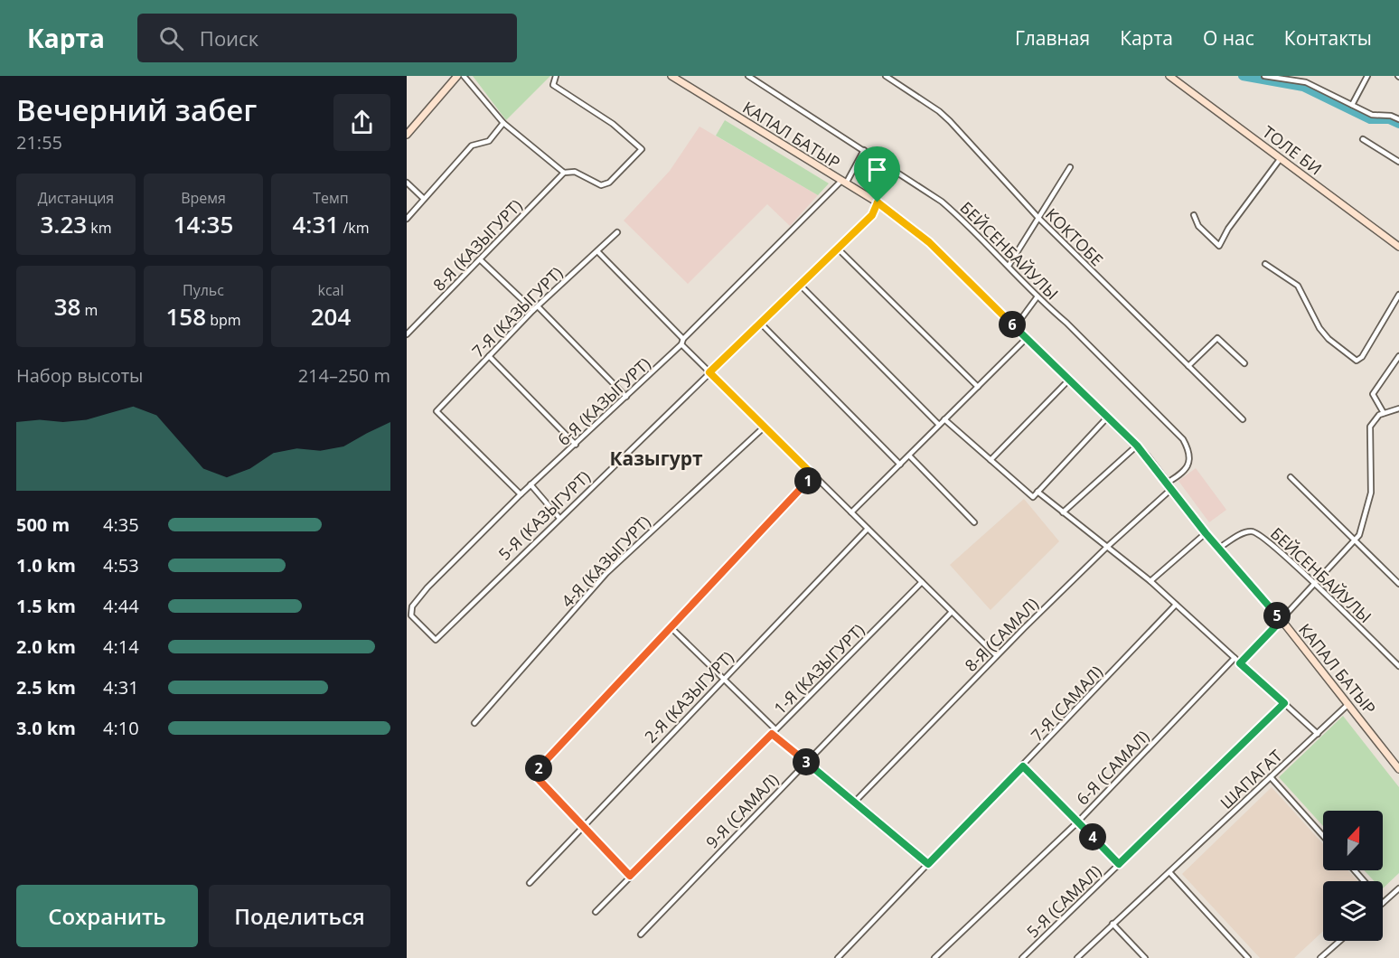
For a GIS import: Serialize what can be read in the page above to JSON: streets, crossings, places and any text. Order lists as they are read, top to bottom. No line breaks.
{"streets":{"main road":["КАПАЛ БАТЫР","ТОЛЕ БИ"],"street":["КОКТОБЕ","8-Я (КАЗЫГУРТ)","БЕЙСЕНБАЙУЛЫ","7-Я (КАЗЫГУРТ)","6-Я (КАЗЫГУРТ)","5-Я (КАЗЫГУРТ)","4-Я (КАЗЫГУРТ)","8-Я (САМАЛ)","1-Я (КАЗЫГУРТ)","2-Я (КАЗЫГУРТ)","7-Я (САМАЛ)","6-Я (САМАЛ)","ШАПАГАТ","9-Я (САМАЛ)","5-Я (САМАЛ)"]},"crossings":[["КАПАЛ БАТЫР","БЕЙСЕНБАЙУЛЫ"],["КАПАЛ БАТЫР","6-Я (КАЗЫГУРТ)"],["КАПАЛ БАТЫР","5-Я (КАЗЫГУРТ)"],["КАПАЛ БАТЫР","8-Я (САМАЛ)"],["КАПАЛ БАТЫР","ШАПАГАТ"],["БЕЙСЕНБАЙУЛЫ","6-Я (КАЗЫГУРТ)"],["7-Я (КАЗЫГУРТ)","6-Я (КАЗЫГУРТ)"],["6-Я (КАЗЫГУРТ)","5-Я (КАЗЫГУРТ)"]],"districts":["Казыгурт"],"north":"top","page":{"header":"Карта","search":"Поиск","nav":["Главная","Карта","О нас","Контакты"],"heading":["Вечерний забег","21:55"],"stats":[["Дистанция","3.23 km"],["Время","14:35"],["Темп","4:31 /km"],["38 m"],["Пульс","158 bpm"],["kcal","204"]],"pins":["6","1","5","3","2","4"],"chart":["Набор высоты","214–250 m"],"list":[{"name":"500 m","note":"4:35"},{"name":"1.0 km","note":"4:53"},{"name":"1.5 km","note":"4:44"},{"name":"2.0 km","note":"4:14"},{"name":"2.5 km","note":"4:31"},{"name":"3.0 km","note":"4:10"}],"buttons":["Сохранить","Поделиться"]}}
